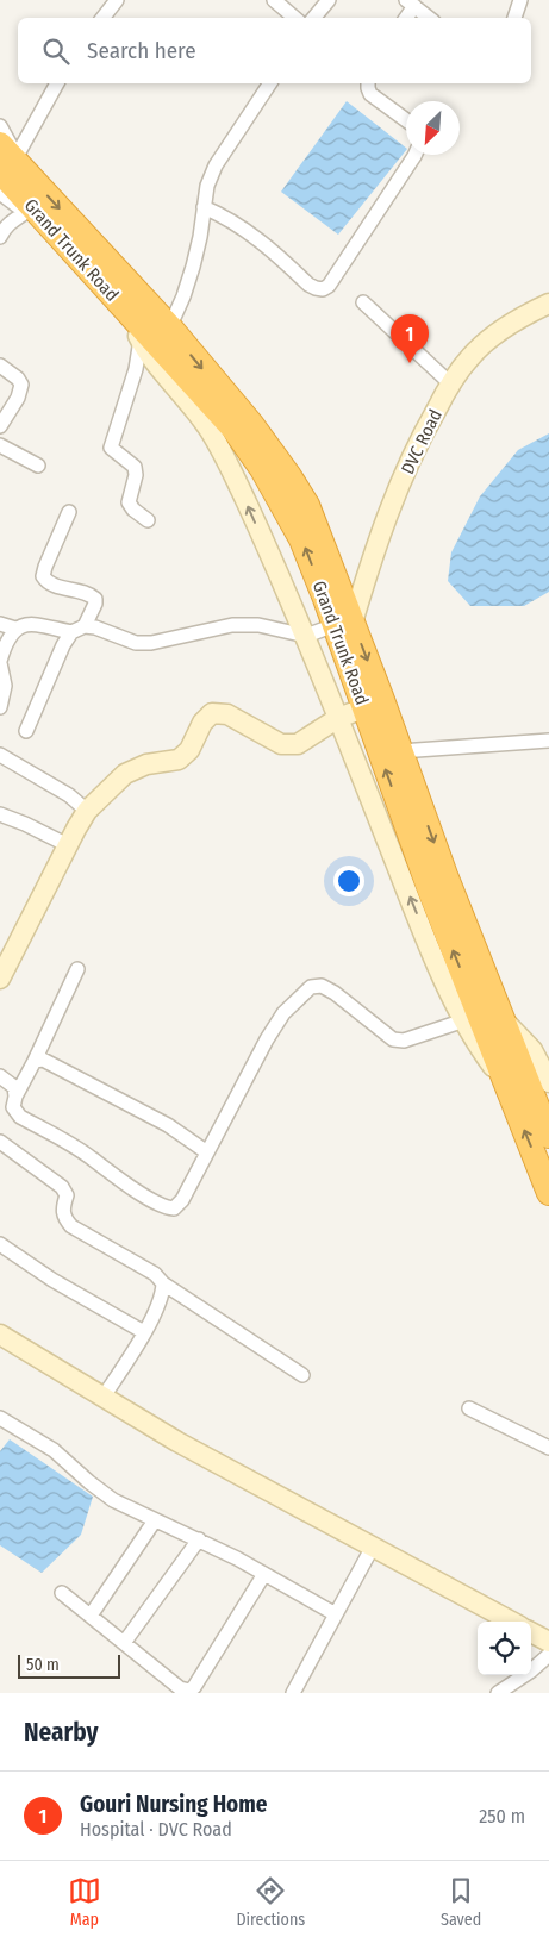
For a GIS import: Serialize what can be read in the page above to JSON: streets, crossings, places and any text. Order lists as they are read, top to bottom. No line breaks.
{"streets":{"highway":["Grand Trunk Road"],"street":["DVC Road"]},"crossings":[["Grand Trunk Road","DVC Road"]],"scale_bar":"50 m","north":"bottom left","page":{"search":"Search here","pins":"1","scale":"50 m","heading":"Nearby","list":[{"mark":"1","name":"Gouri Nursing Home","note":"Hospital · DVC Road","value":"250 m"}],"nav":["Map","Directions","Saved"]}}
